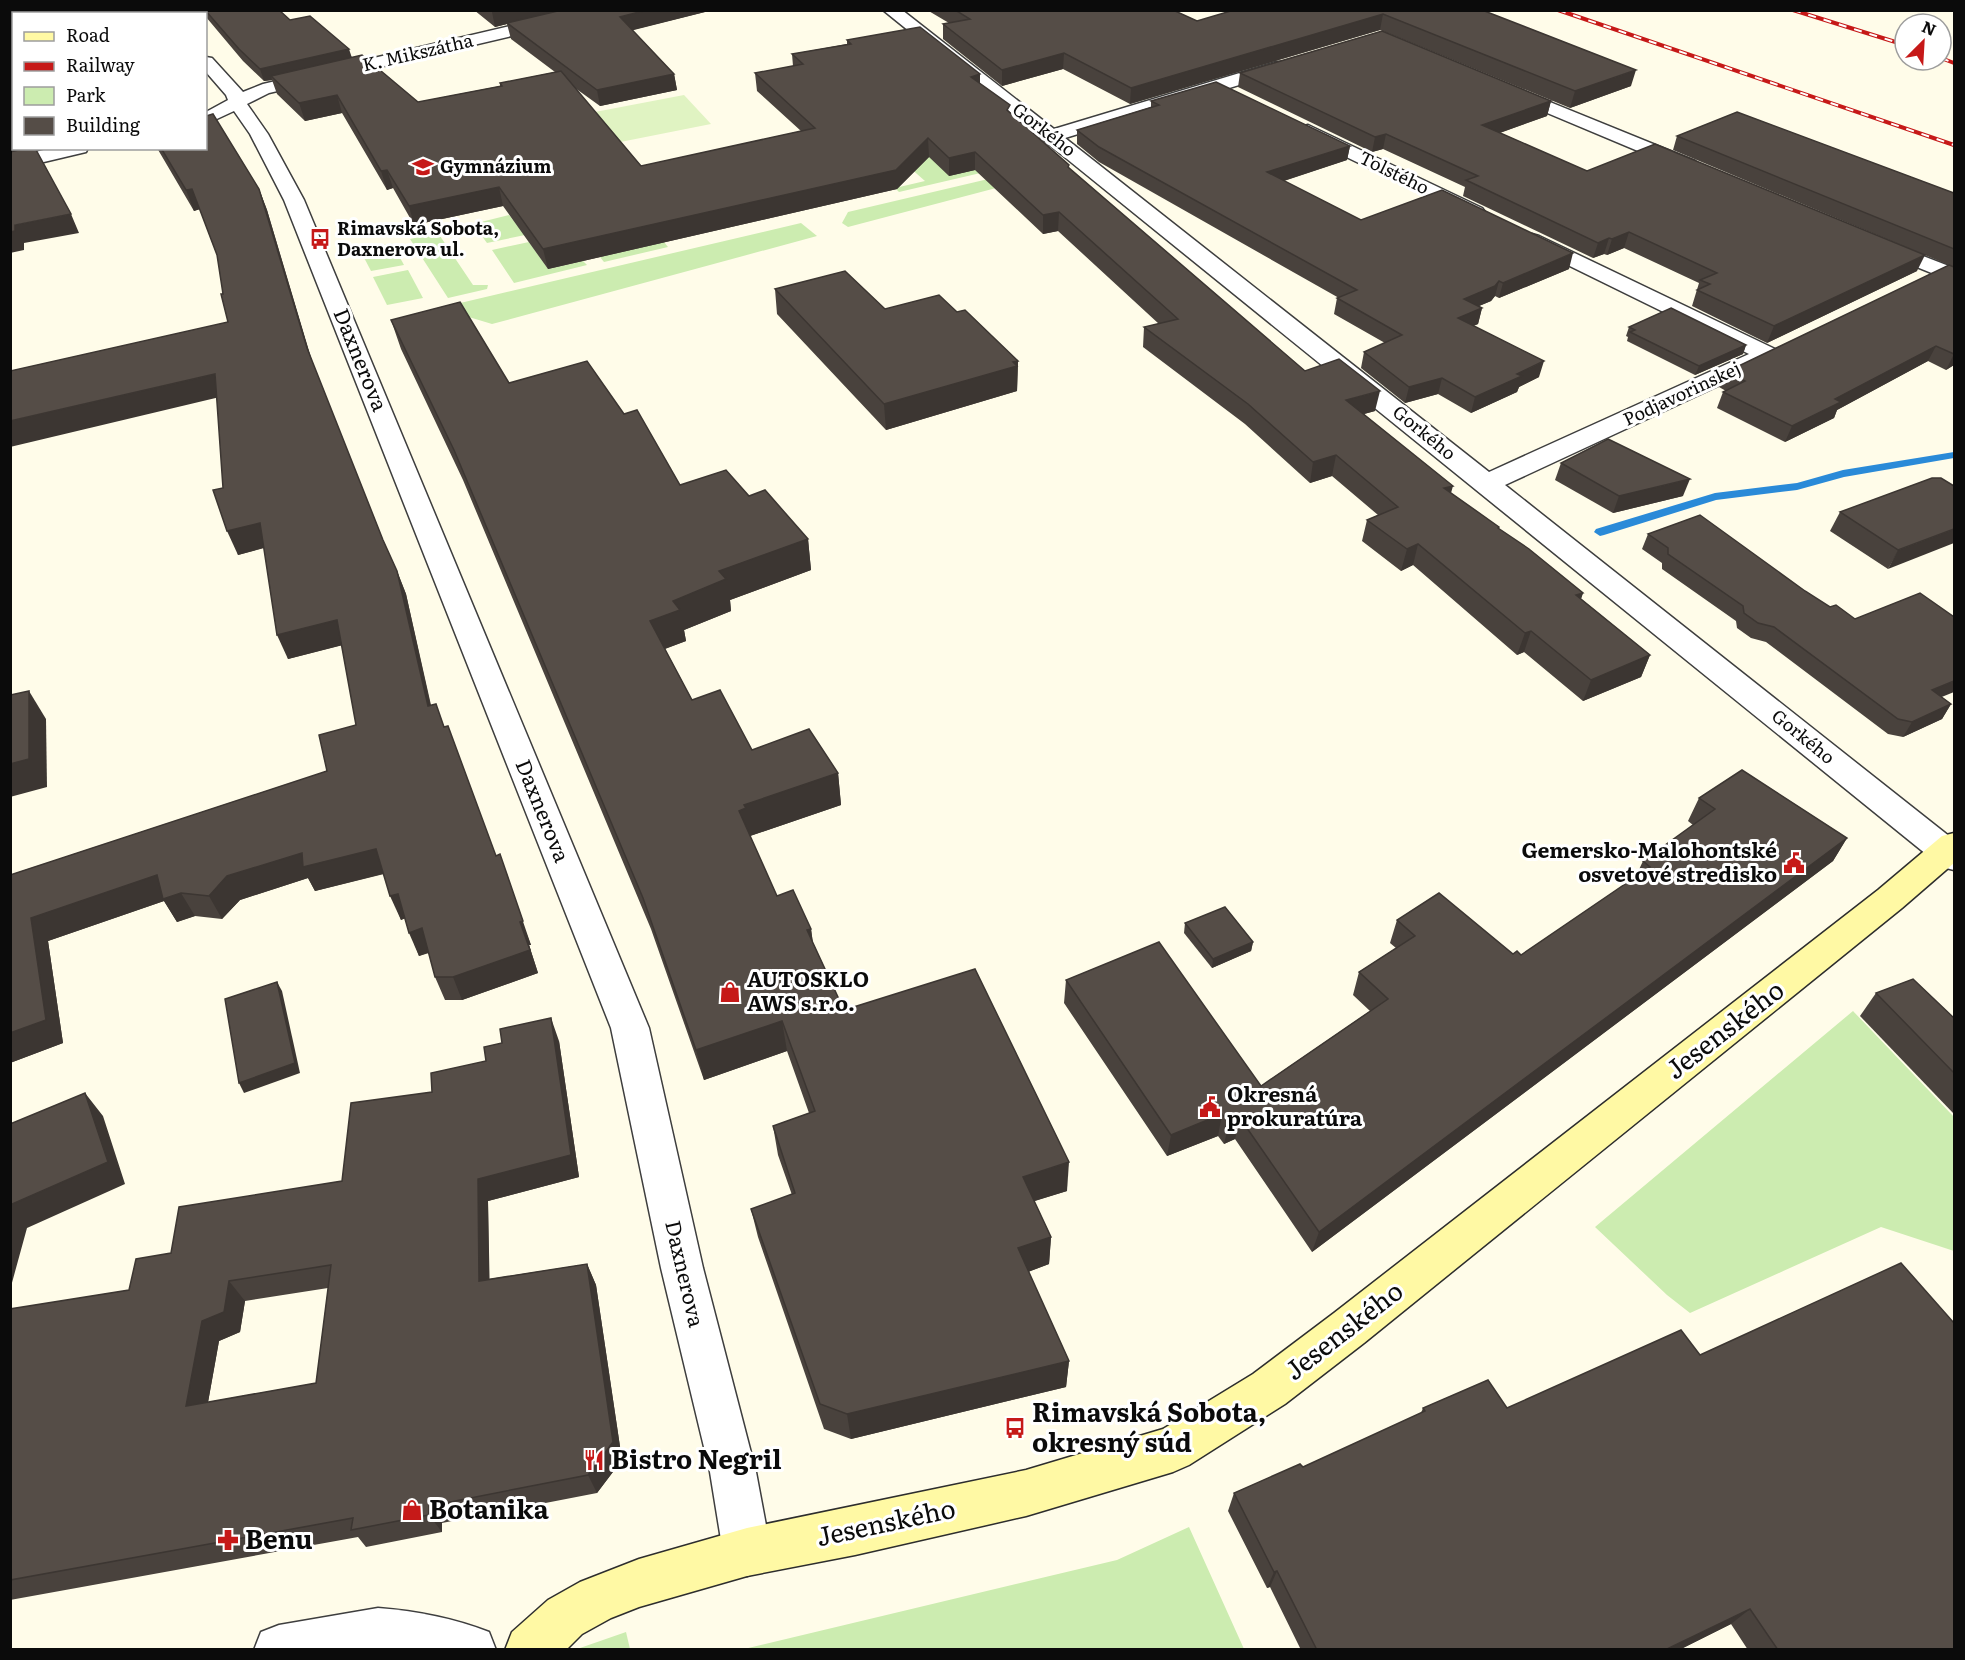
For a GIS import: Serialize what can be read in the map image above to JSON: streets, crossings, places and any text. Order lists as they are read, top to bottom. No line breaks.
{"streets":{"street":["K. Mikszátha","Gorkého","Tolstého","Daxnerova","Podjavorinskej","Jesenského"]},"crossings":[["K. Mikszátha","Daxnerova"],["Gorkého","Podjavorinskej"],["Gorkého","Jesenského"],["Daxnerova","Jesenského"]],"places":{"school or university":["Gymnázium"],"bus stop":["Rimavská Sobota, Daxnerova ul.","Rimavská Sobota, okresný súd"],"public building":["Gemersko-Malohontské osvetové stredisko","Okresná prokuratúra"],"shop":["AUTOSKLO AWS s.r.o.","Botanika"],"restaurant":["Bistro Negril"],"pharmacy":["Benu"]},"legend":["Road","Railway","Park","Building"],"north":"top right"}
